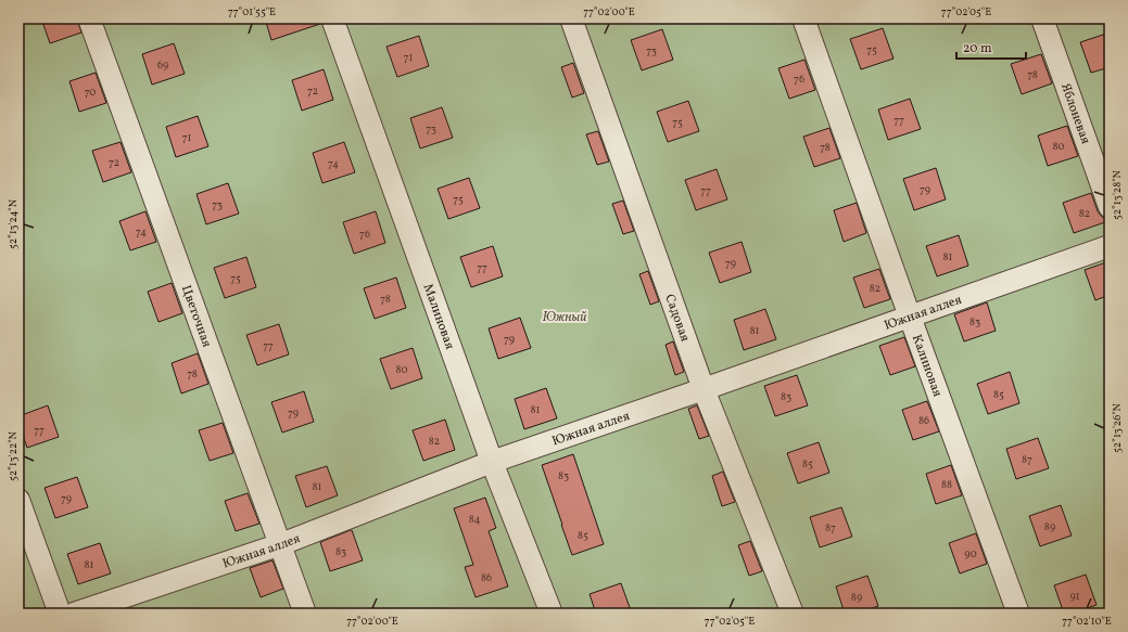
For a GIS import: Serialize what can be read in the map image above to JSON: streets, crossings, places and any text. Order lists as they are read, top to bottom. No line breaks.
{"streets":{"street":["Яблоневая","Южная аллея","Цветочная","Малиновая","Садовая","Калиновая"]},"crossings":[["Южная аллея","Цветочная"],["Южная аллея","Малиновая"],["Южная аллея","Садовая"],["Южная аллея","Калиновая"]],"parks":["Южный"],"house_numbers":["75","73","71","69","78","76","72","70","77","75","73","71","80","78","72","74","79","77","75","73","82","74","76","81","79","77","75","82","78","83","81","79","77","80","78","85","83","81","79","86","77","82","87","85","83","88","81","79","84","89","87","85","83","90","81","86","91","89"],"scale_bar":"20 m","coordinates":["77°01'55\"E","77°02'00\"E","77°02'05\"E","52°13'28\"N","52°13'24\"N","52°13'26\"N","52°13'22\"N","77°02'10\"E"]}
